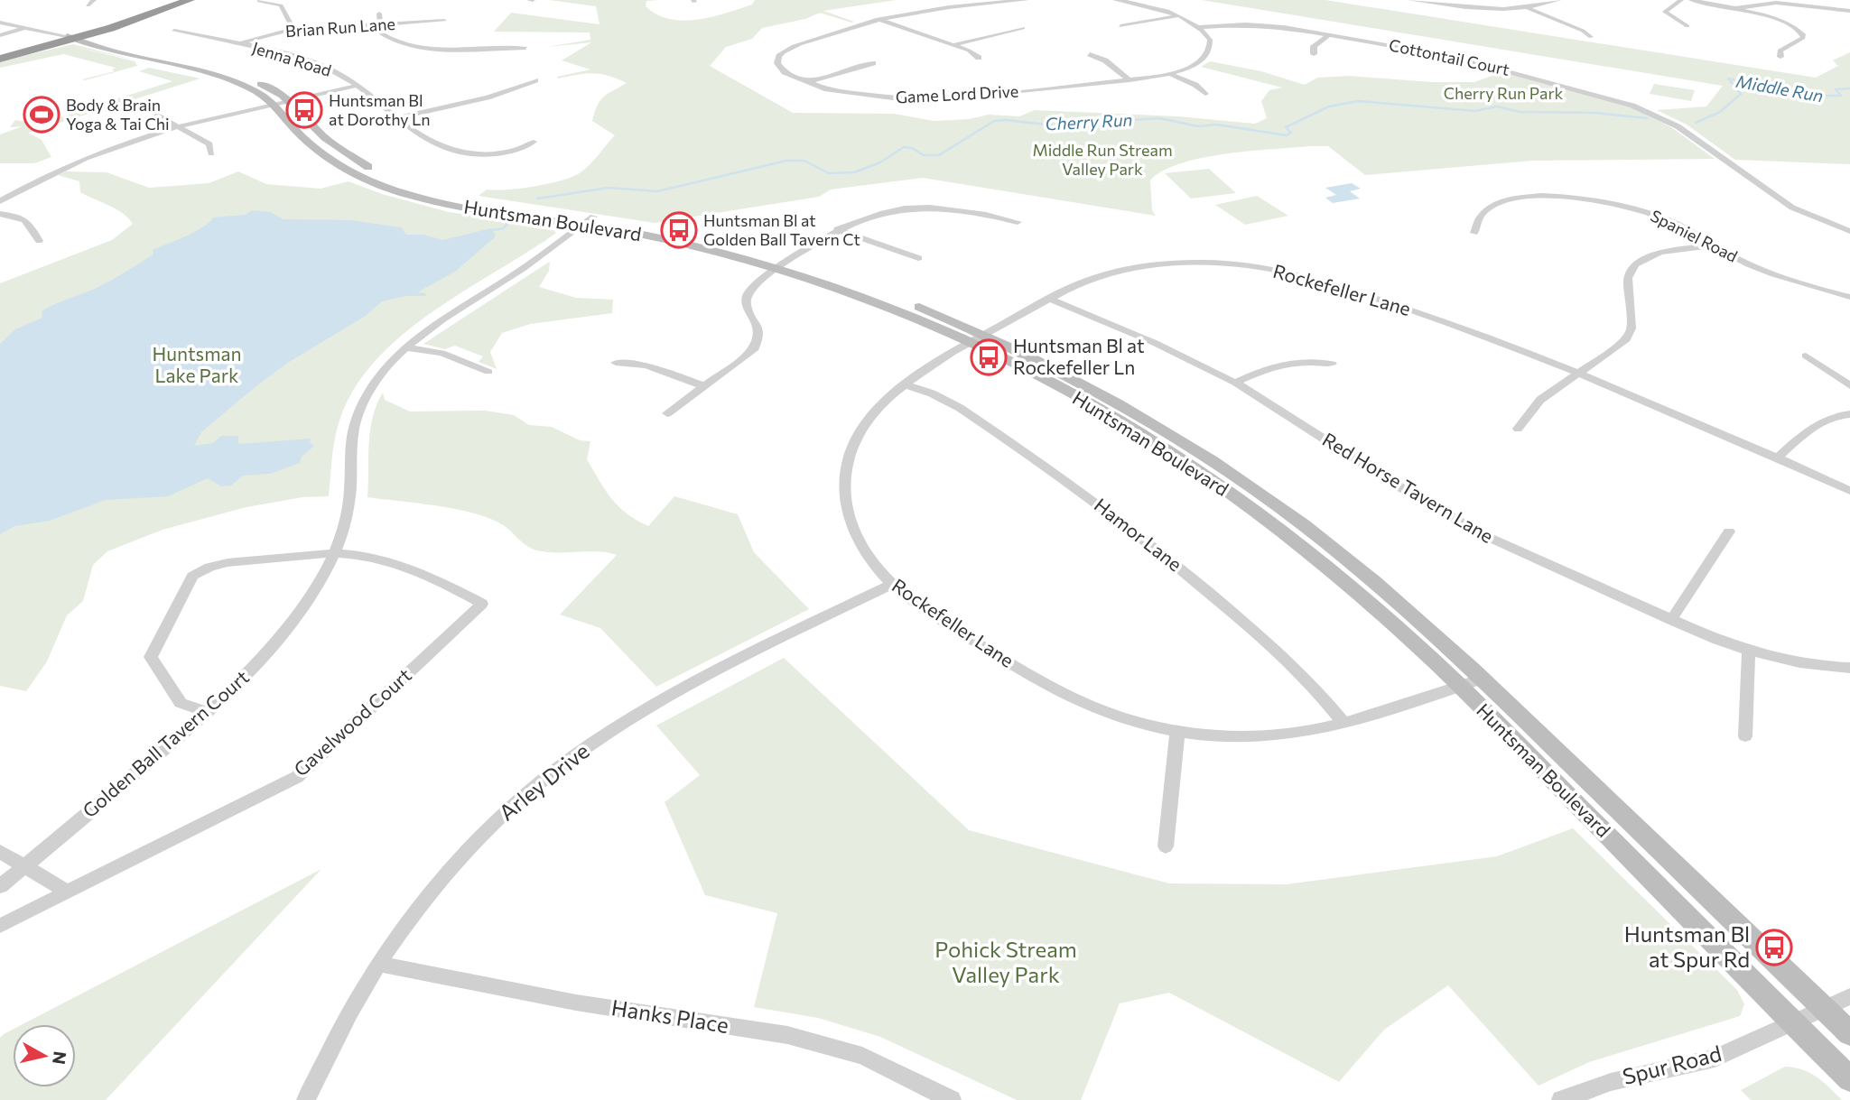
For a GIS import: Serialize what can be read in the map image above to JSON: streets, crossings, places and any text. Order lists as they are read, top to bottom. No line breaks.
{"streets":{"street":["Brian Run Lane","Cottontail Court","Jenna Road","Game Lord Drive","Huntsman Boulevard","Spaniel Road","Rockefeller Lane","Red Horse Tavern Lane","Hamor Lane","Gavelwood Court","Golden Ball Tavern Court","Arley Drive","Hanks Place","Spur Road"]},"crossings":[["Brian Run Lane","Jenna Road"],["Cottontail Court","Game Lord Drive"],["Huntsman Boulevard","Rockefeller Lane"],["Huntsman Boulevard","Golden Ball Tavern Court"],["Huntsman Boulevard","Spur Road"],["Rockefeller Lane","Red Horse Tavern Lane"],["Rockefeller Lane","Hamor Lane"],["Rockefeller Lane","Arley Drive"],["Gavelwood Court","Golden Ball Tavern Court"],["Arley Drive","Hanks Place"]],"water":["Middle Run","Cherry Run"],"parks":["Cherry Run Park","Middle Run Stream Valley Park","Huntsman Lake Park","Pohick Stream Valley Park"],"places":{"bus stop":["Huntsman Bl at Dorothy Ln","Huntsman Bl at Golden Ball Tavern Ct","Huntsman Bl at Rockefeller Ln","Huntsman Bl at Spur Rd"],"sports":["Body & Brain Yoga & Tai Chi"]},"north":"right"}
